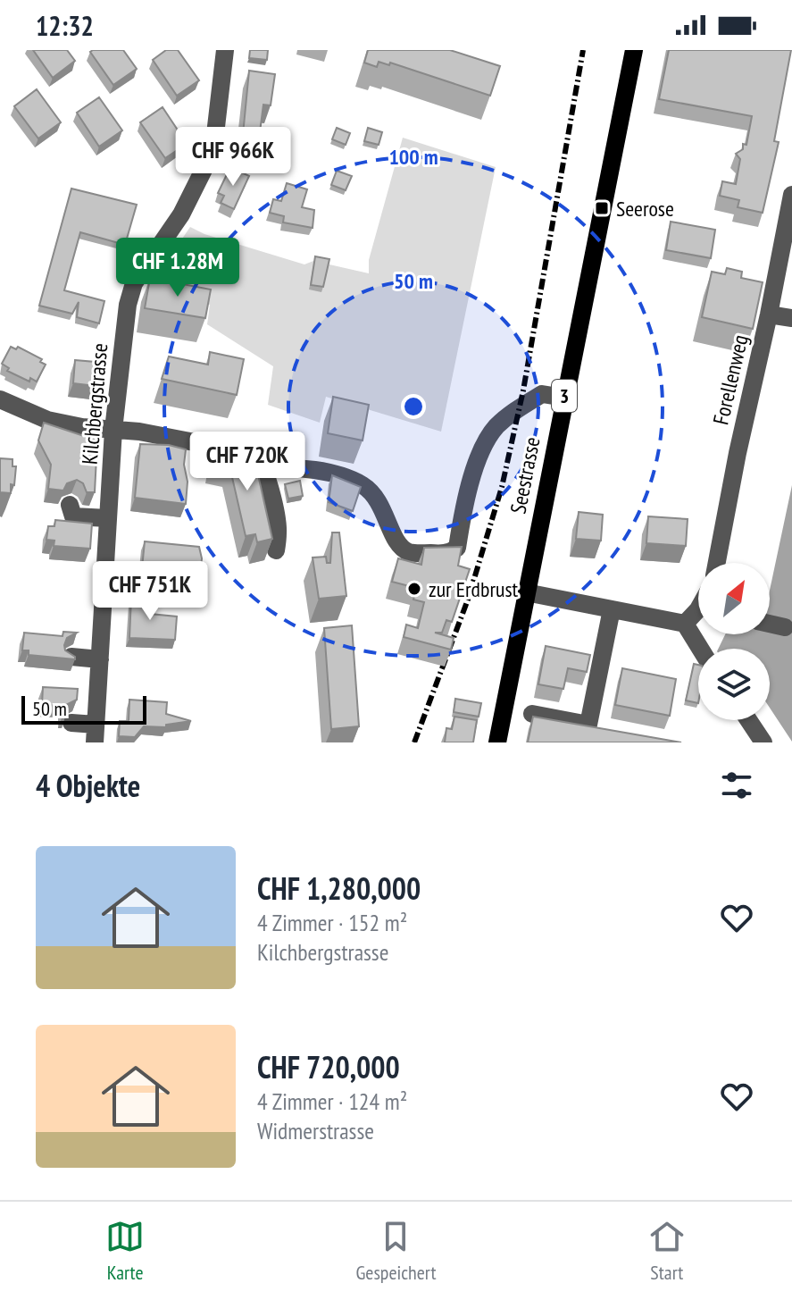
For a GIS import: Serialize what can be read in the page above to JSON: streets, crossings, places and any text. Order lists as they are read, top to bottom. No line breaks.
{"streets":{"main road":["3","Seestrasse"],"street":["Forellenweg","Kilchbergstrasse"]},"places":{"transit":["Seerose"],"other":["zur Erdbrust"]},"scale_bar":"50 m","north":"top right","page":{"status":"12:32","price":["CHF 966K","CHF 1.28M","CHF 720K","CHF 751K"],"scale":"50 m","heading":"4 Objekte","list":[{"name":"CHF 1,280,000","note":"4 Zimmer · 152 m² · Kilchbergstrasse"},{"name":"CHF 720,000","note":"4 Zimmer · 124 m² · Widmerstrasse"}],"tabs":["Karte","Gespeichert","Start"]},"rings":["100 m","50 m"]}
